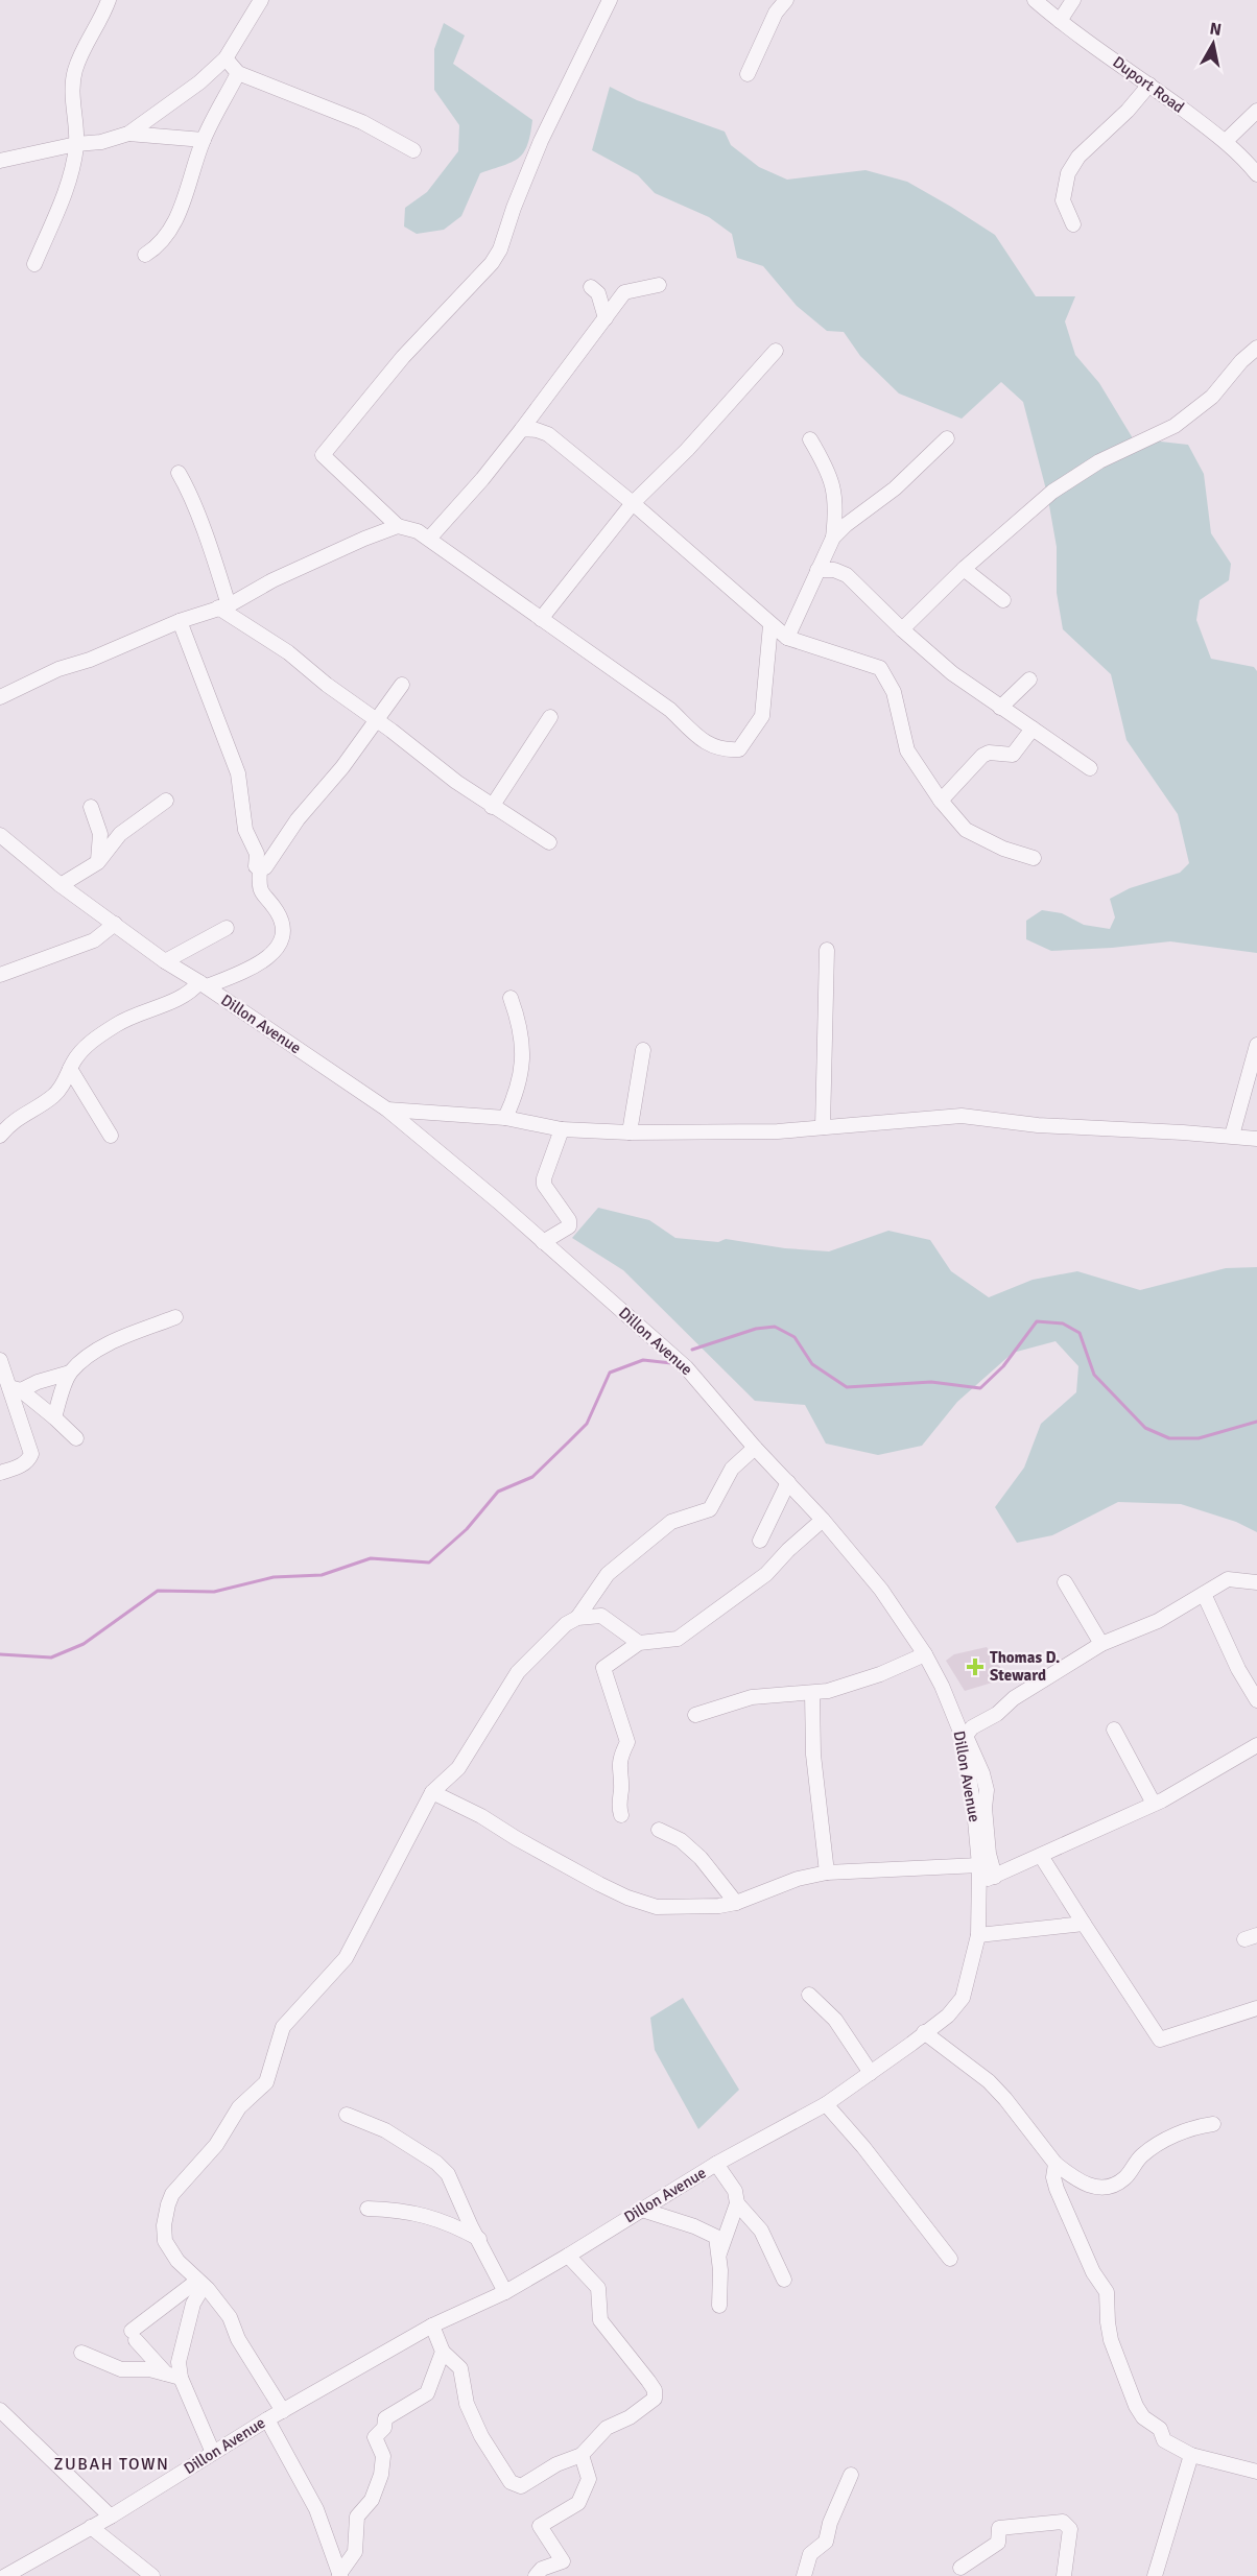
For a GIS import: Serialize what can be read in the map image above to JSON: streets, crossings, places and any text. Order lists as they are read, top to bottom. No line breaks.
{"streets":{"street":["Duport Road","Dillon Avenue"]},"districts":["ZUBAH TOWN"],"places":{"health":["Thomas D. Steward"]},"north":"top"}
